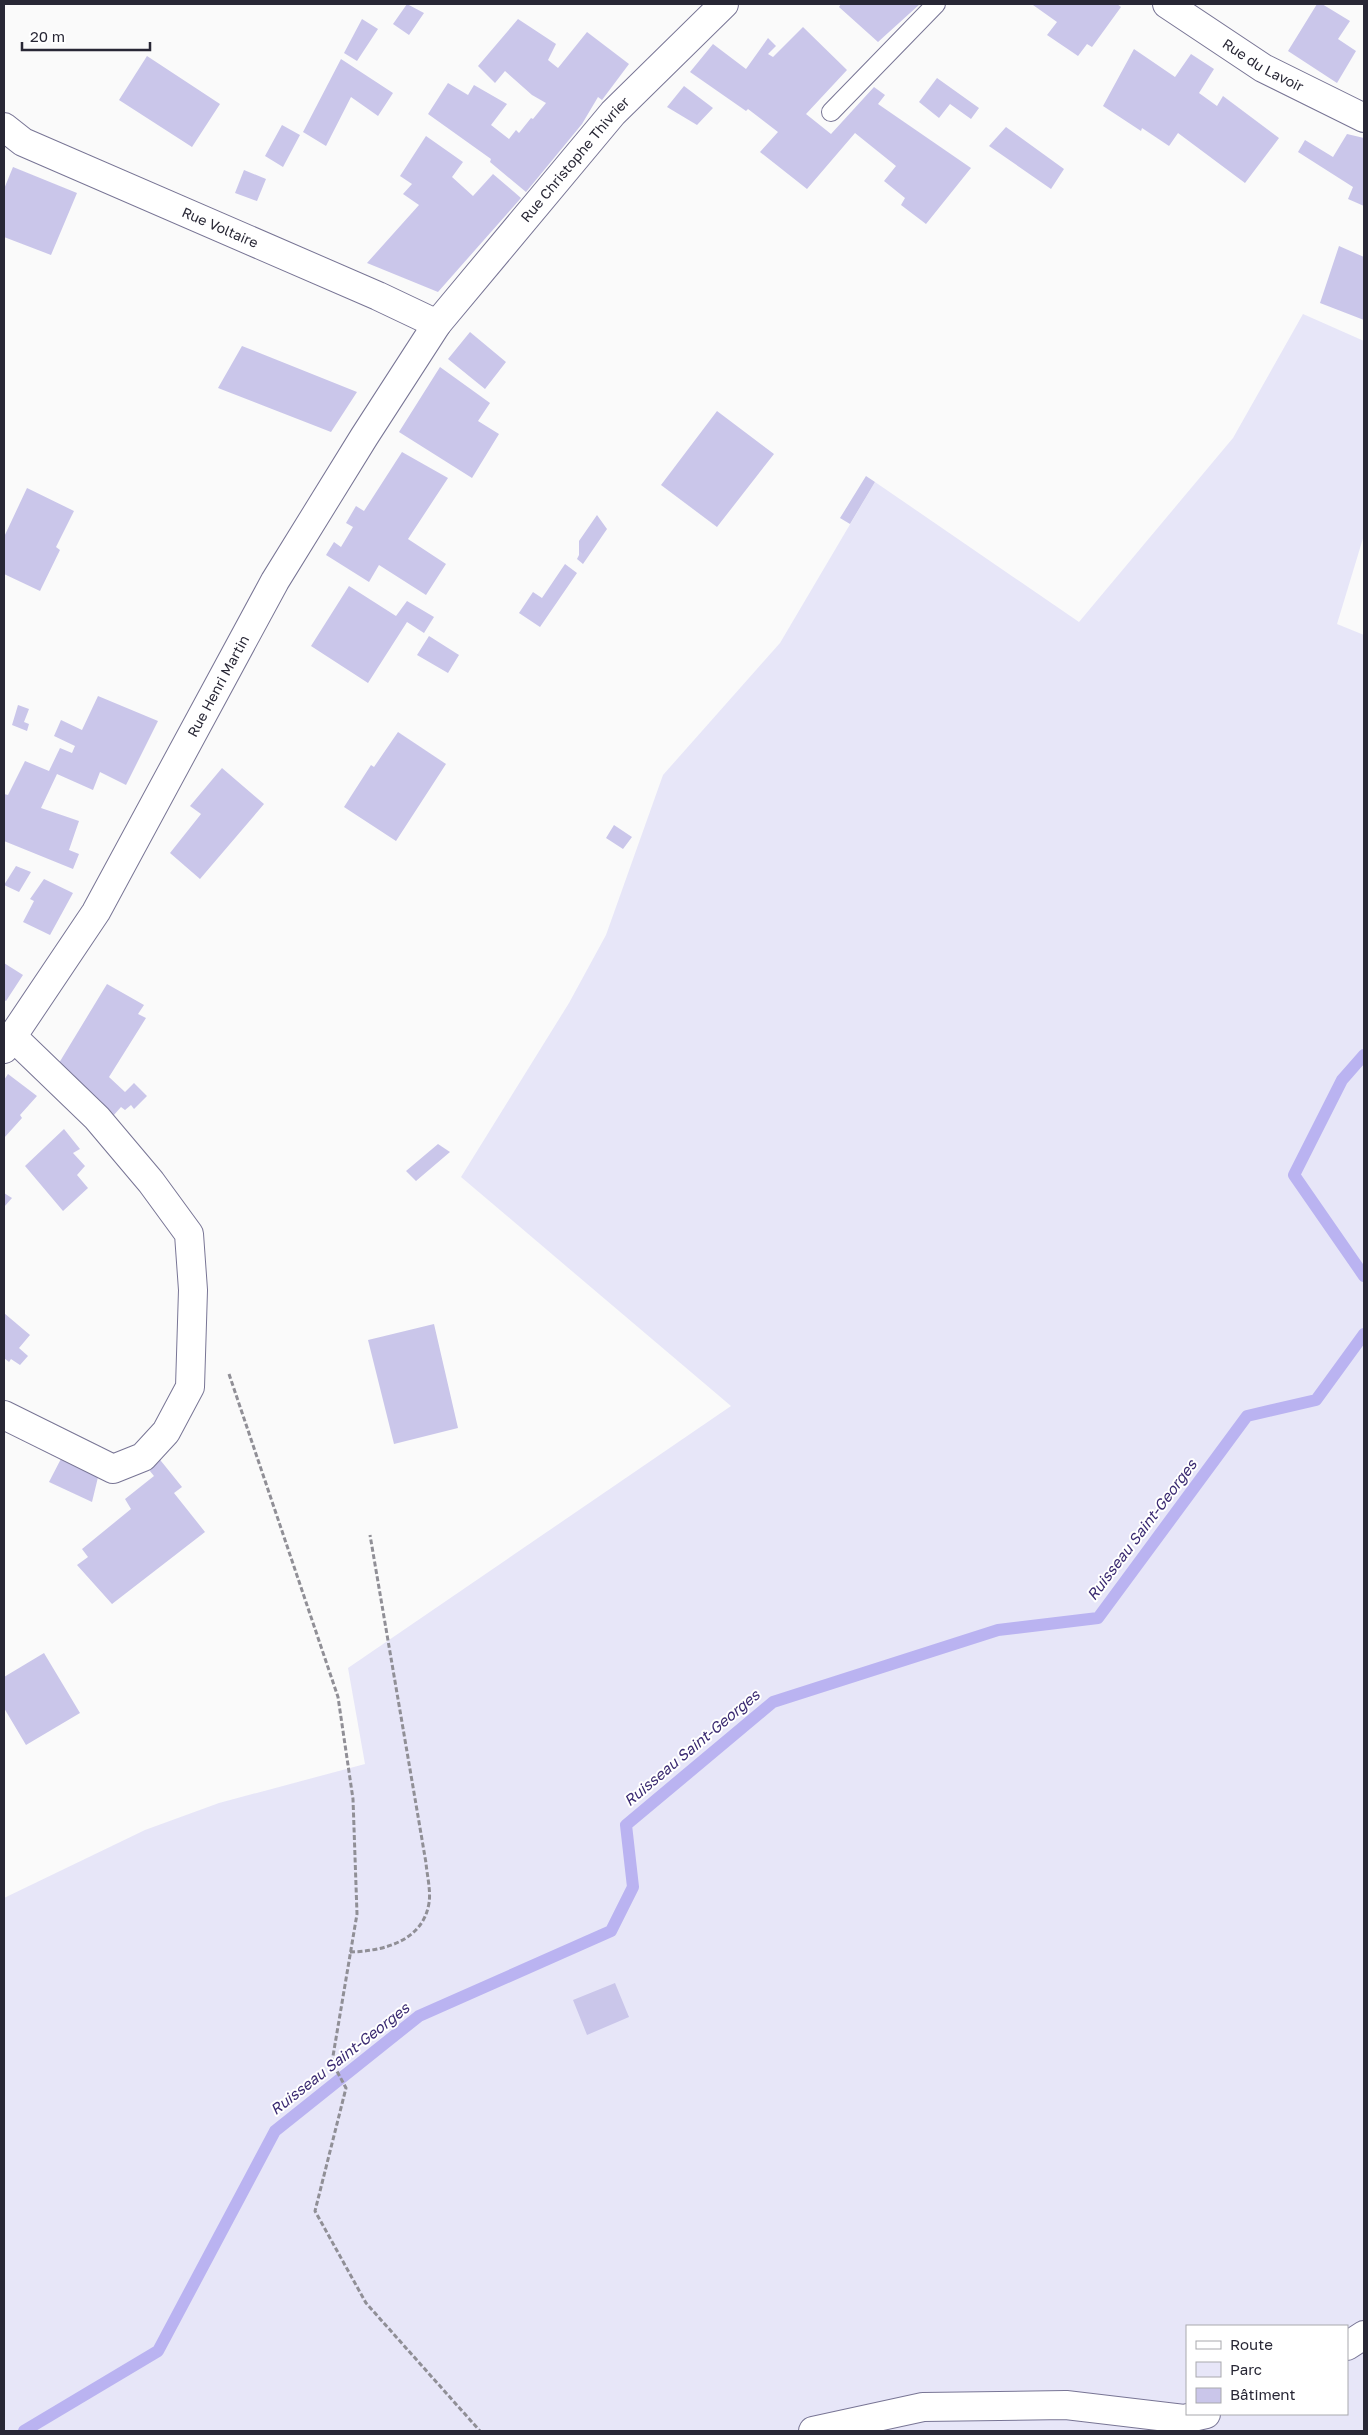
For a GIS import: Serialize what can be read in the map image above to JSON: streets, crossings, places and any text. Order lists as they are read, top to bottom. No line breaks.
{"streets":{"street":["Rue du Lavoir","Rue Christophe Thivrier","Rue Voltaire","Rue Henri Martin"]},"crossings":[["Rue Christophe Thivrier","Rue Voltaire"],["Rue Christophe Thivrier","Rue Henri Martin"],["Rue Voltaire","Rue Henri Martin"]],"water":["Ruisseau Saint-Georges"],"legend":["Route","Parc","Bâtiment"],"scale_bar":"20 m"}
